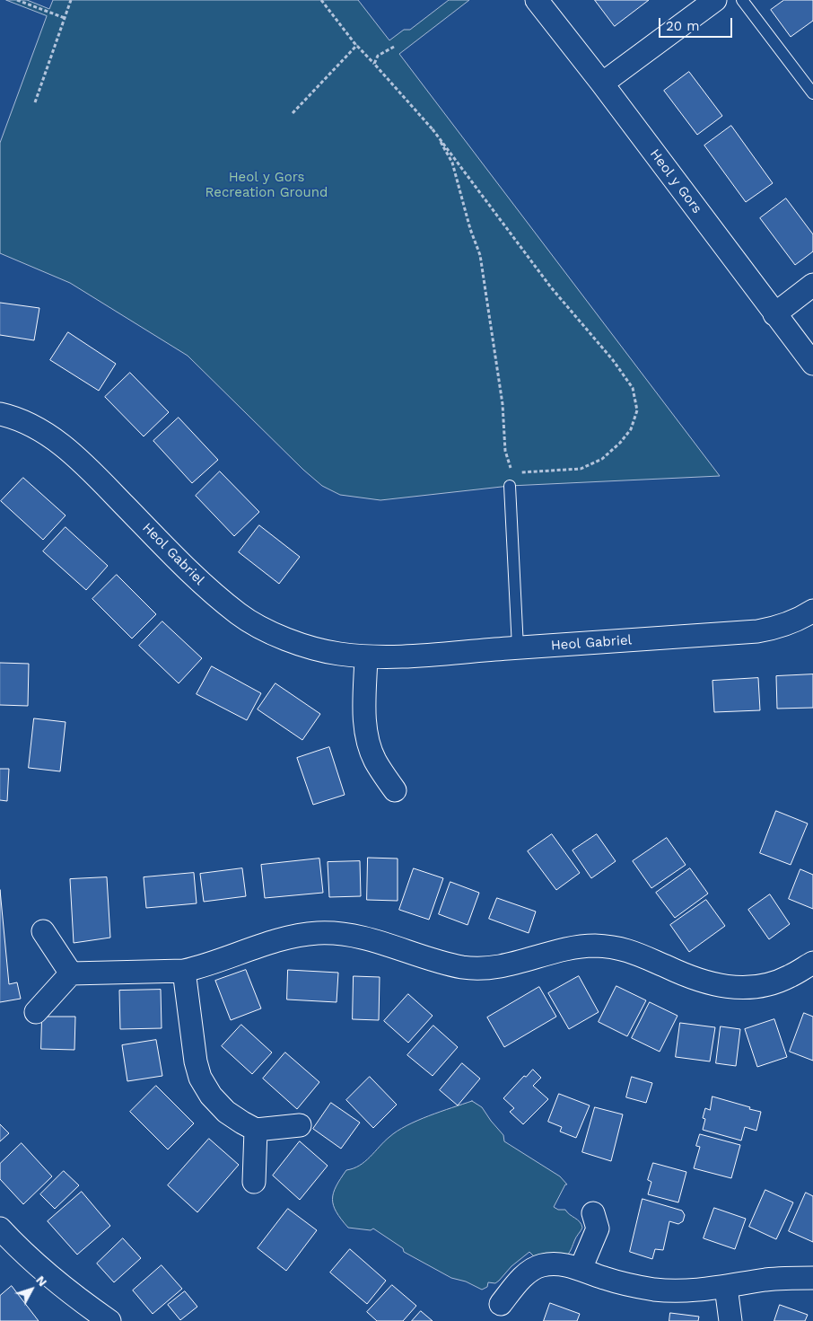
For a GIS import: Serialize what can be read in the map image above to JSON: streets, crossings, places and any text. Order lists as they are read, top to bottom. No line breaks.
{"streets":{"street":["Heol y Gors","Heol Gabriel"]},"parks":["Heol y Gors Recreation Ground"],"scale_bar":"20 m","north":"top right"}
